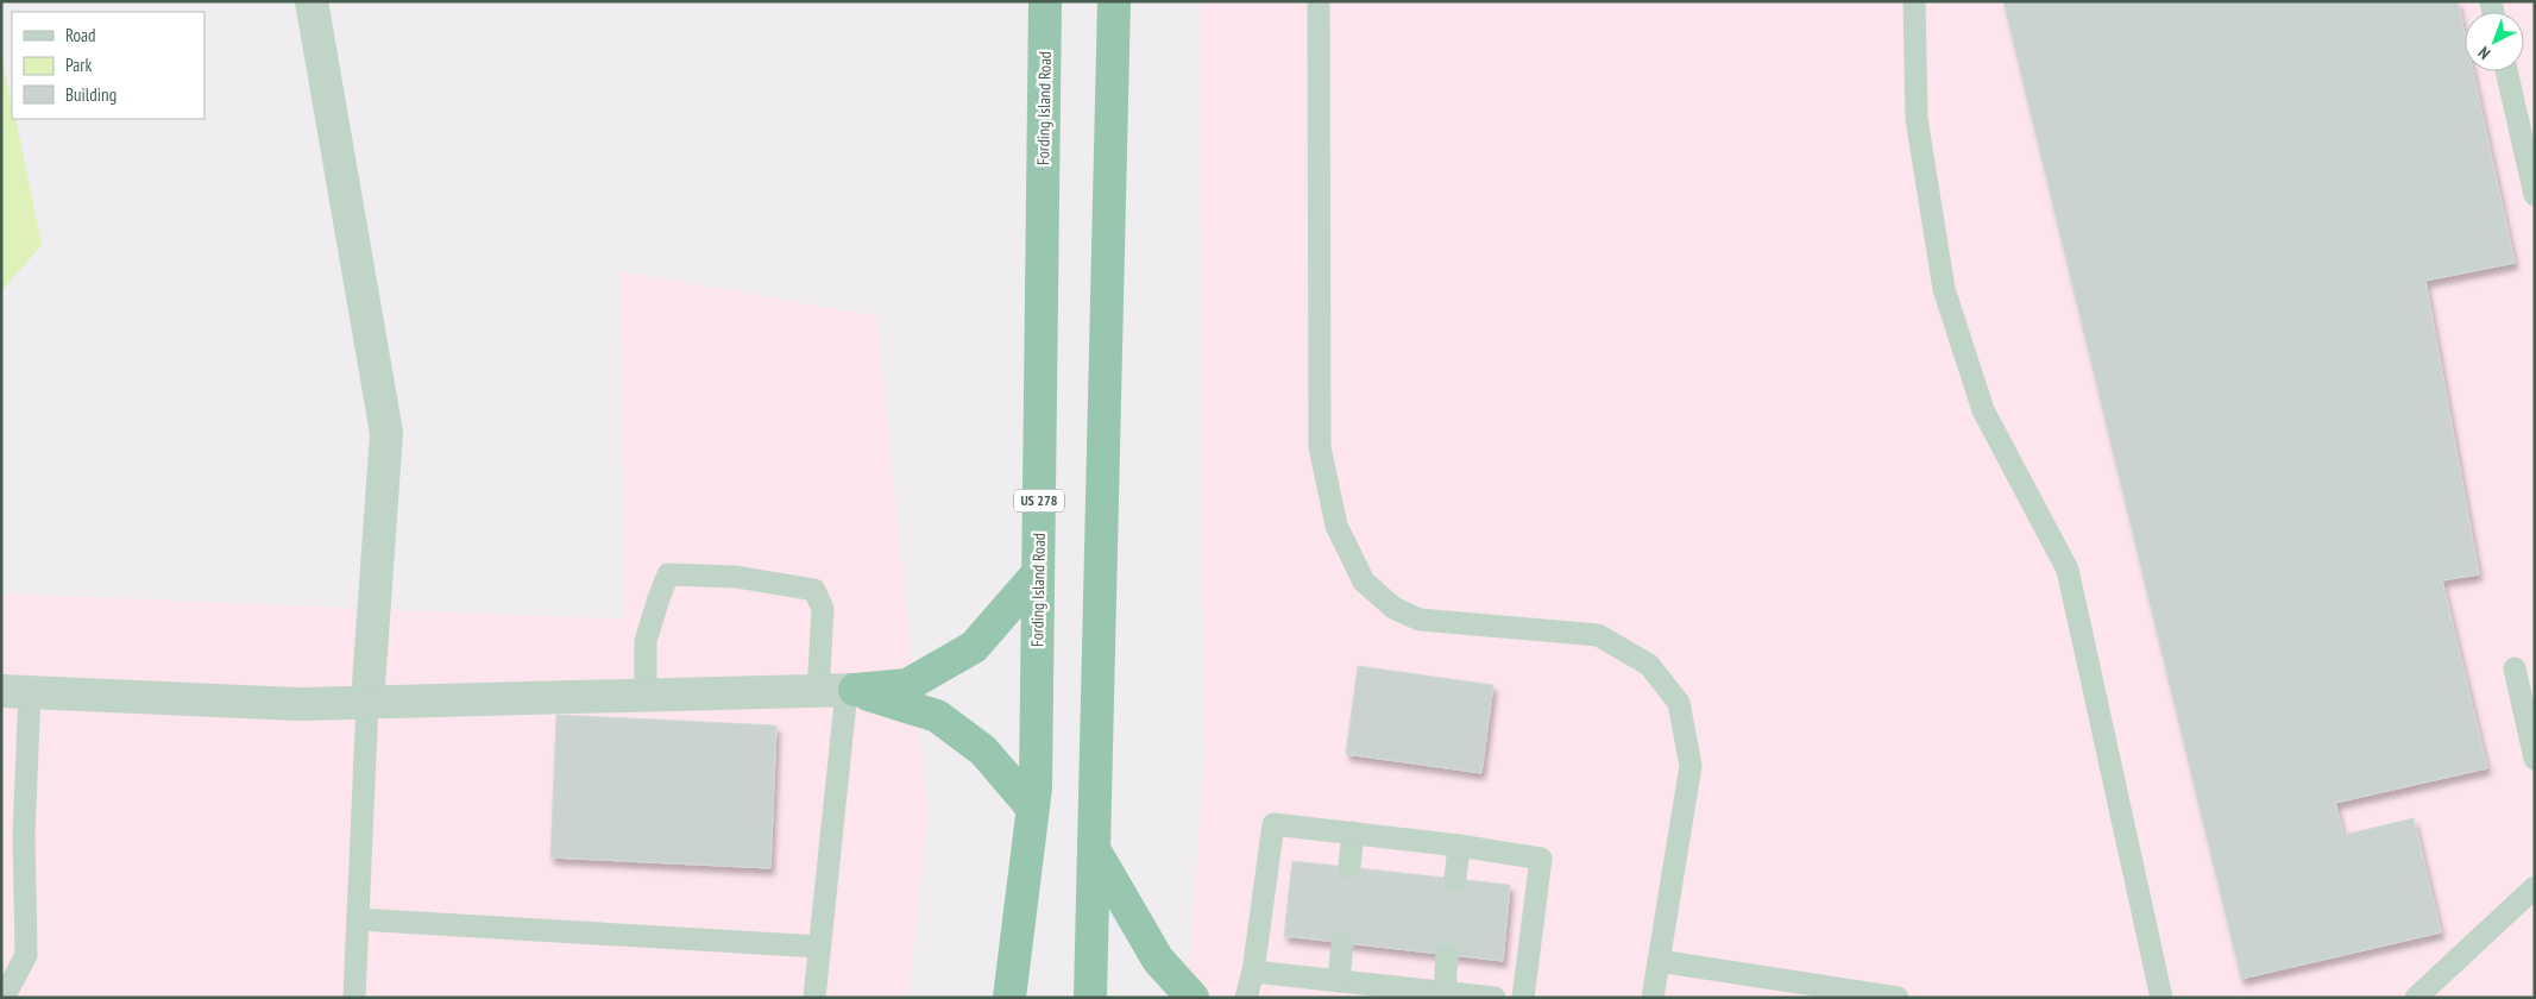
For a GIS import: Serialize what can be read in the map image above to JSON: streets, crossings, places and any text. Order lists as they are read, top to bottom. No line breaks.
{"streets":{"highway":["Fording Island Road","US 278"]},"legend":["Road","Park","Building"],"north":"bottom left"}
